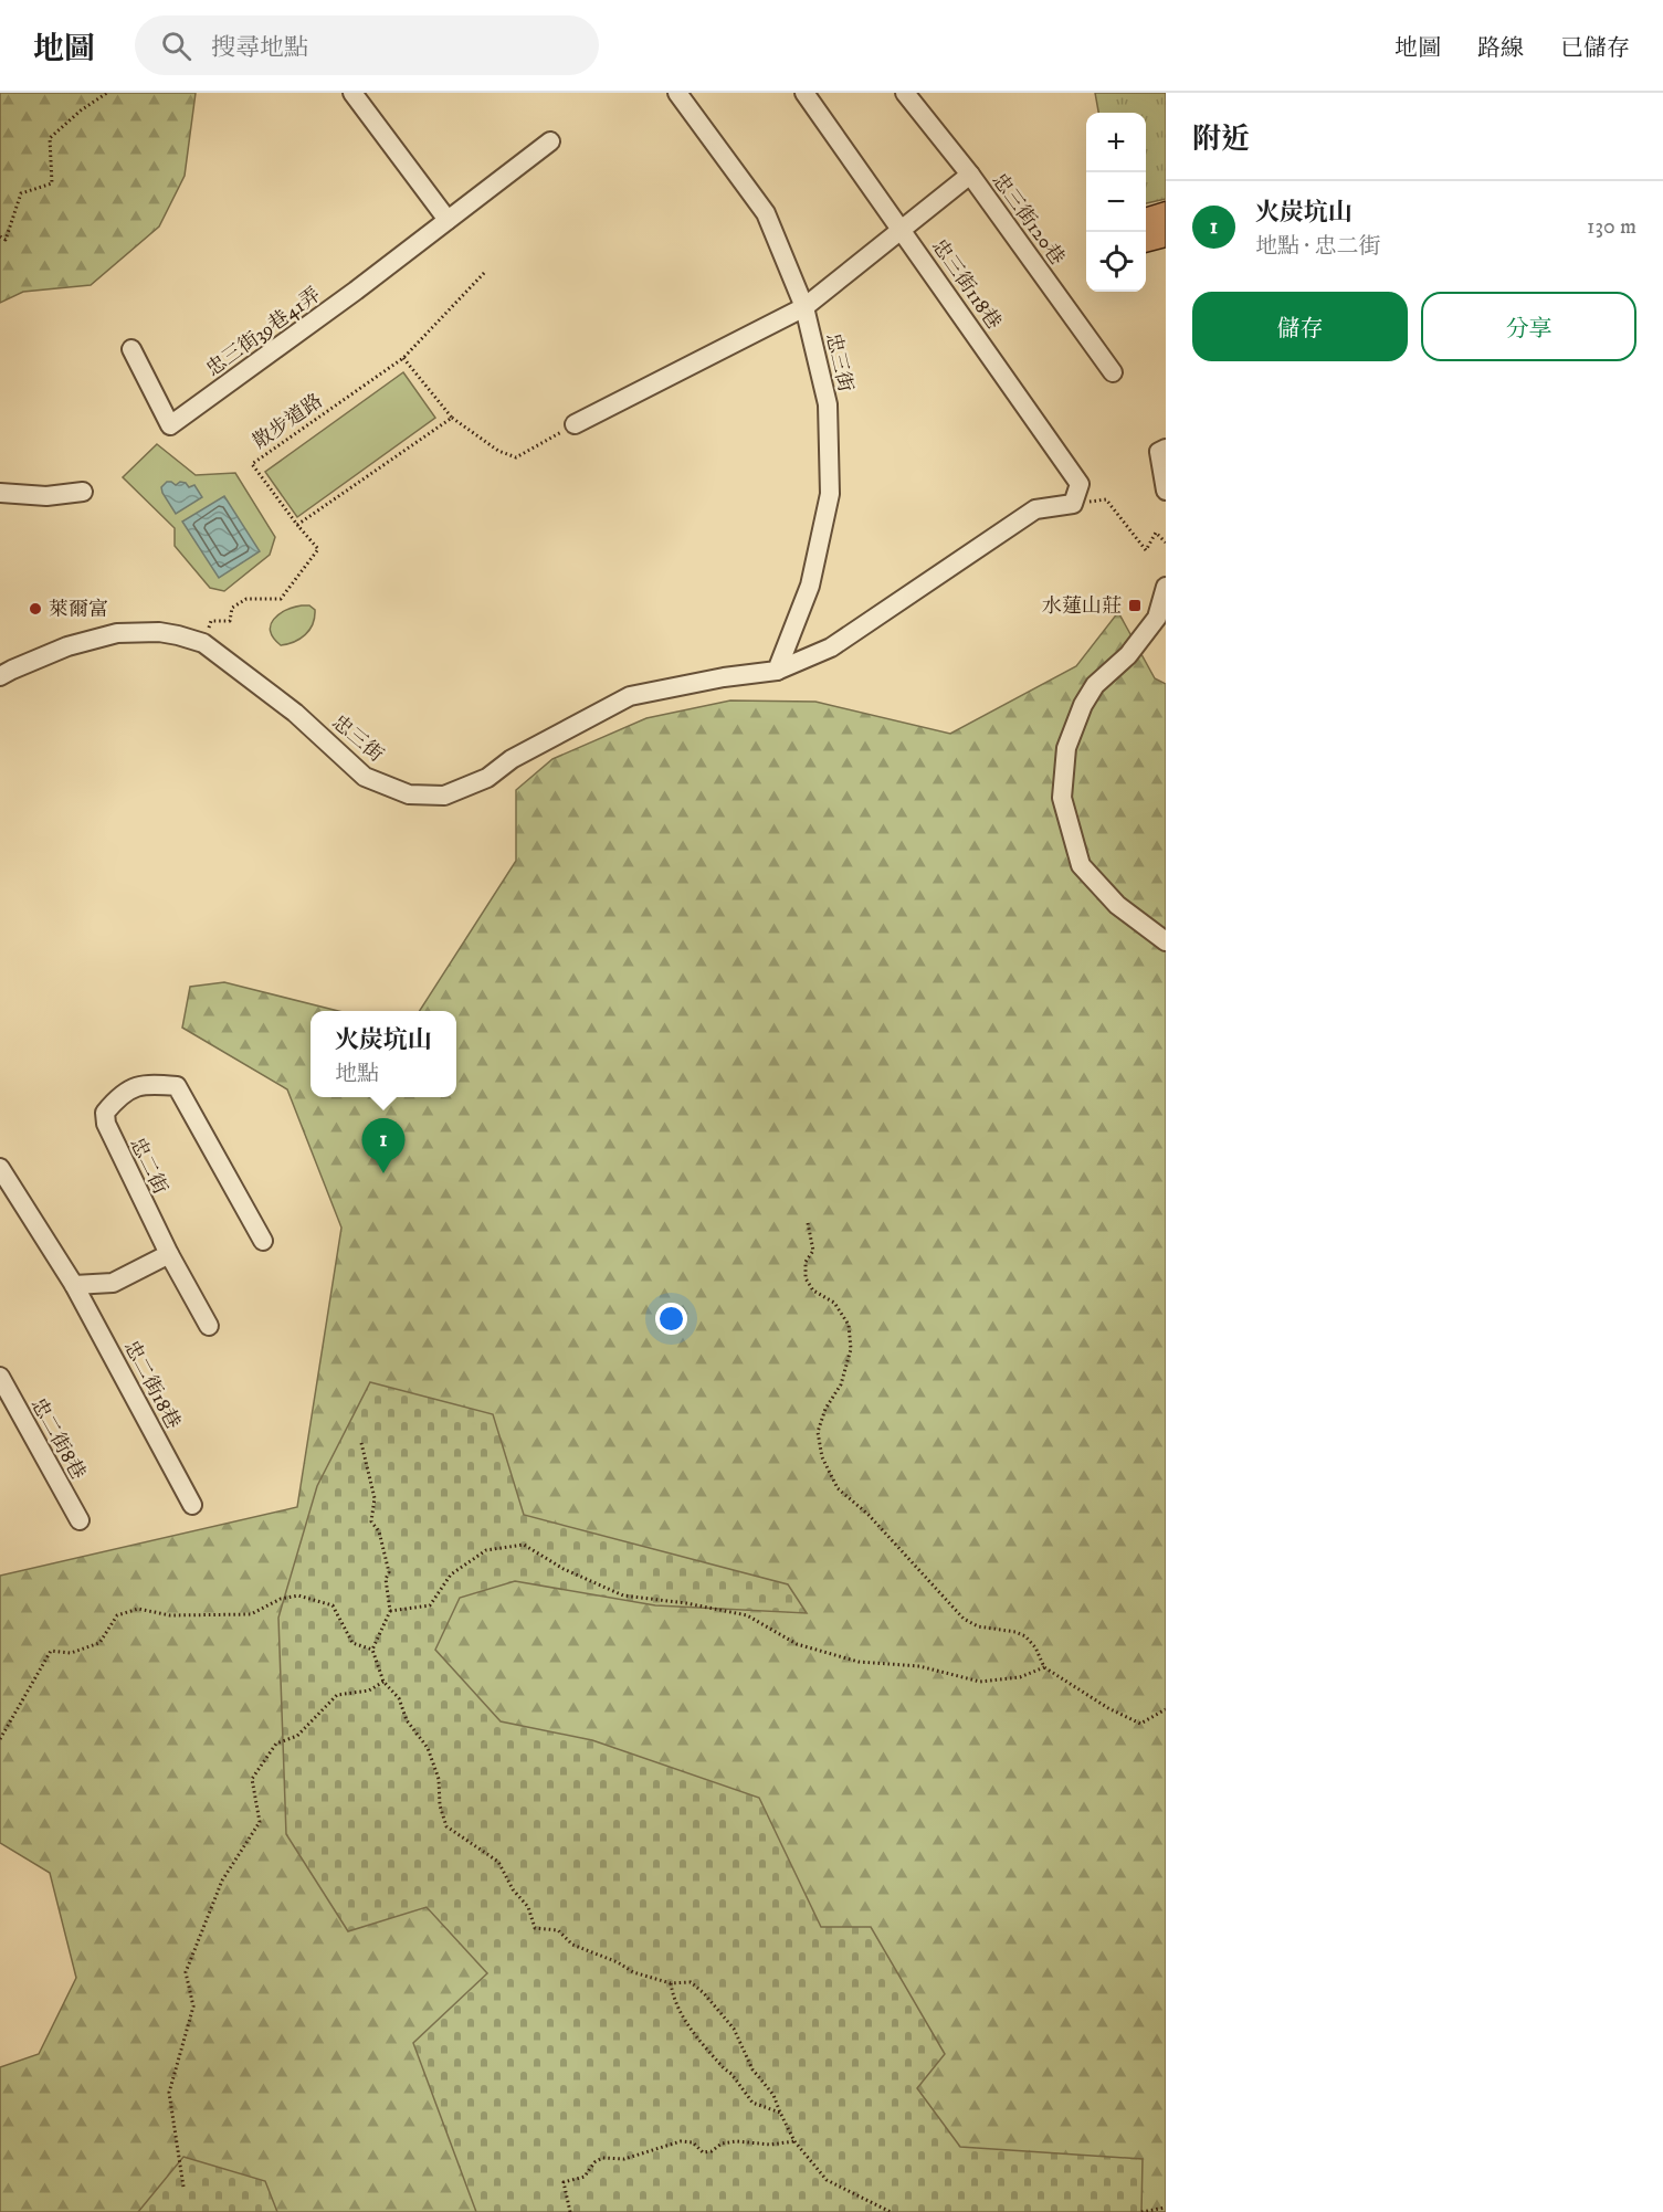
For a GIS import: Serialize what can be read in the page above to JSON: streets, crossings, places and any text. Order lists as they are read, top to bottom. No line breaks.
{"streets":{"street":["忠三街120巷","忠三街118巷","忠三街39巷41弄","忠三街","忠二街","忠二街18巷","忠二街8巷"],"path":["散步道路"]},"crossings":[["忠三街118巷","忠三街"],["忠三街","散步道路"]],"places":{"transit":["水蓮山莊"],"other":["萊爾富"]},"page":{"header":"地圖","search":"搜尋地點","nav":["地圖","路線","已儲存"],"heading":"附近","map_buttons":["+","−"],"list":[{"mark":"1","name":"火炭坑山","note":"地點 · 忠二街","value":"130 m"}],"buttons":["儲存","分享"],"popup":["火炭坑山","地點"],"pins":"1"}}
